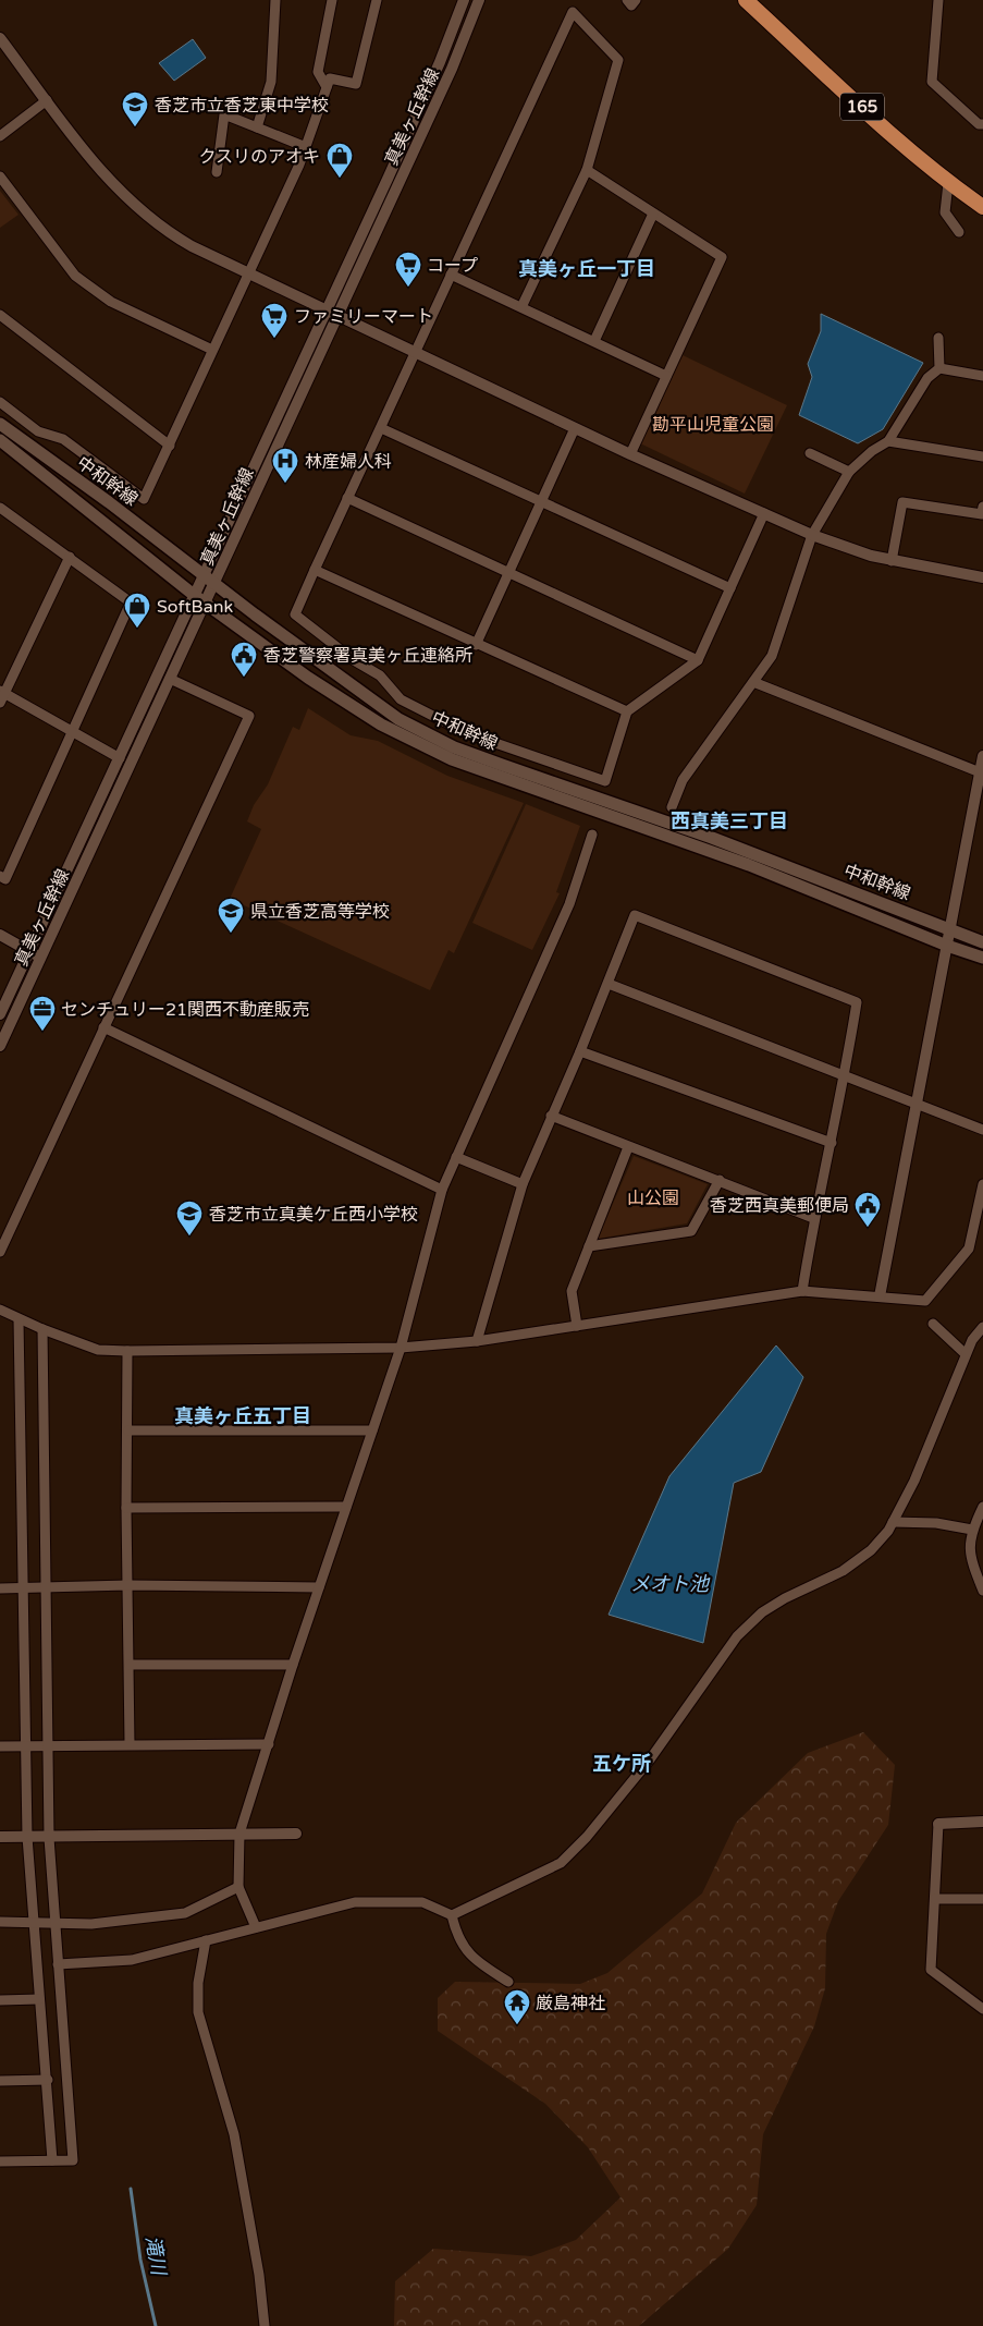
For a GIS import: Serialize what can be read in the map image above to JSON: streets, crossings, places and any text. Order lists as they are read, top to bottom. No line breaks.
{"streets":{"highway":["165"],"main road":["中和幹線"],"street":["真美ヶ丘幹線"]},"crossings":[["真美ヶ丘幹線","中和幹線"]],"districts":["真美ヶ丘一丁目","西真美三丁目","真美ヶ丘五丁目","五ケ所"],"water":["メオト池","滝川"],"parks":["勘平山児童公園","山公園"],"places":{"school or university":["香芝市立香芝東中学校","県立香芝高等学校","香芝市立真美ケ丘西小学校"],"shop":["クスリのアオキ","SoftBank"],"supermarket":["コープ","ファミリーマート"],"hospital":["林産婦人科"],"public building":["香芝警察署真美ヶ丘連絡所","香芝西真美郵便局"],"office":["センチュリー21関西不動産販売"],"temple":["厳島神社"]}}
